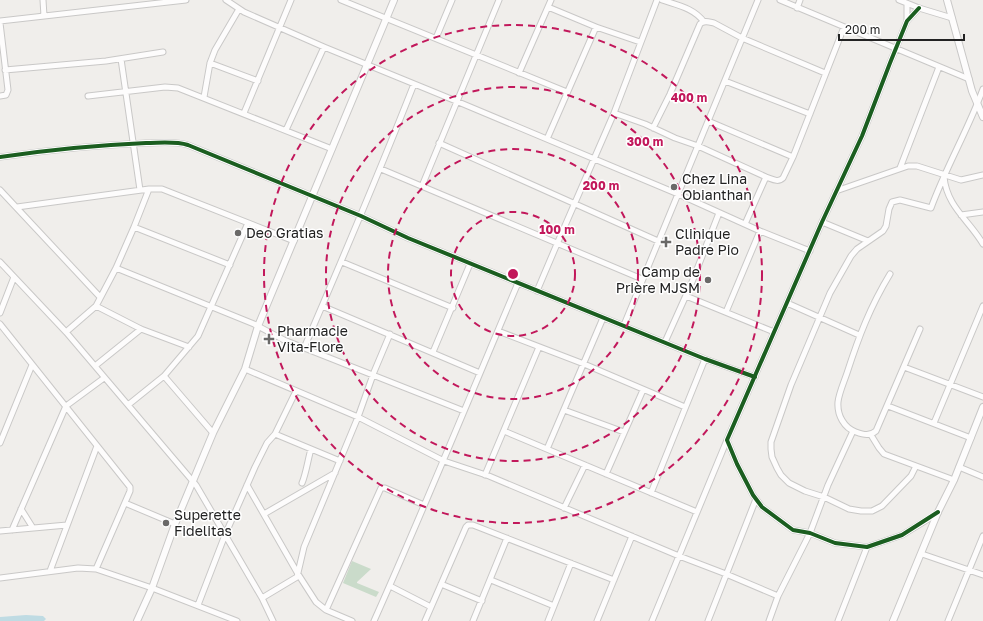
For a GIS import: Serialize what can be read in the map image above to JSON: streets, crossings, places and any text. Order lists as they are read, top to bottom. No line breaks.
{"places":{"other":["Chez Lina Obianthan","Deo Gratias","Camp de Prière MJSM","Superette Fidelitas"],"health":["Clinique Padre Pio","Pharmacie Vita-Flore"]},"scale_bar":"200 m","rings":["400 m","300 m","200 m","100 m"]}
